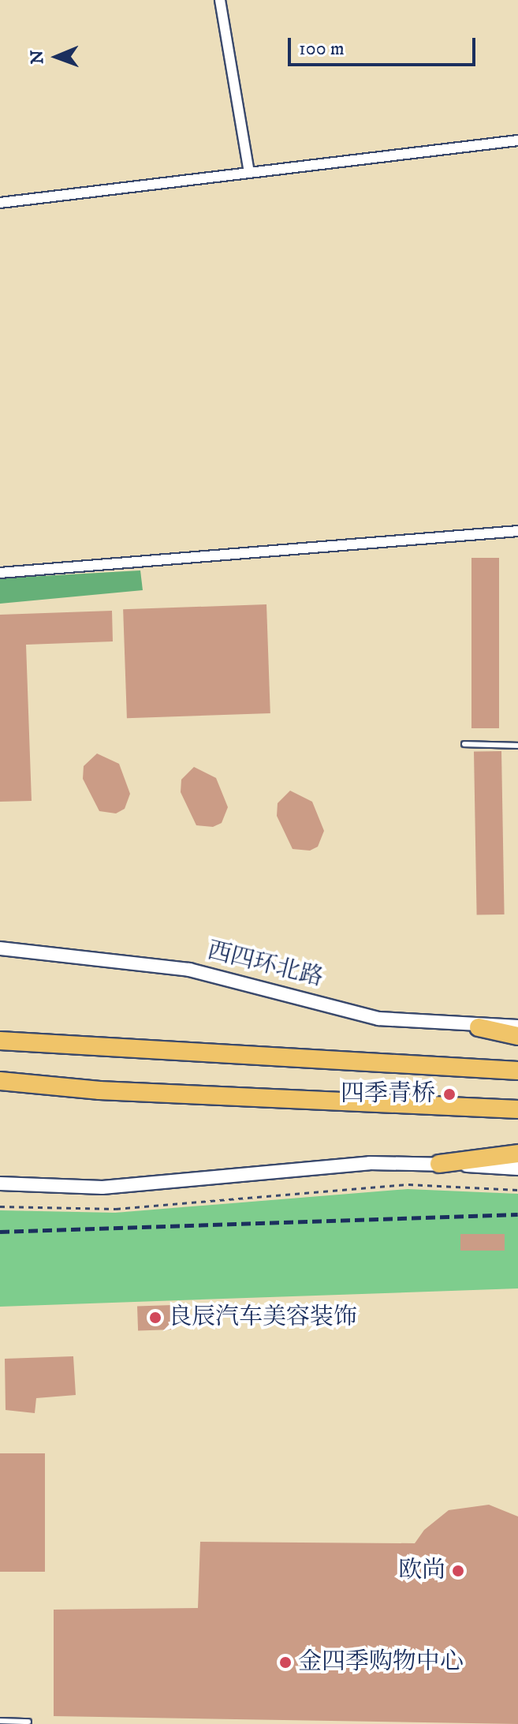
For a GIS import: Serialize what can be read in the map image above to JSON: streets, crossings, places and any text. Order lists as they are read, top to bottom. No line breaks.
{"streets":{"street":["西四环北路"]},"places":["四季青桥","良辰汽车美容装饰","欧尚","金四季购物中心"],"scale_bar":"100 m","north":"left"}
